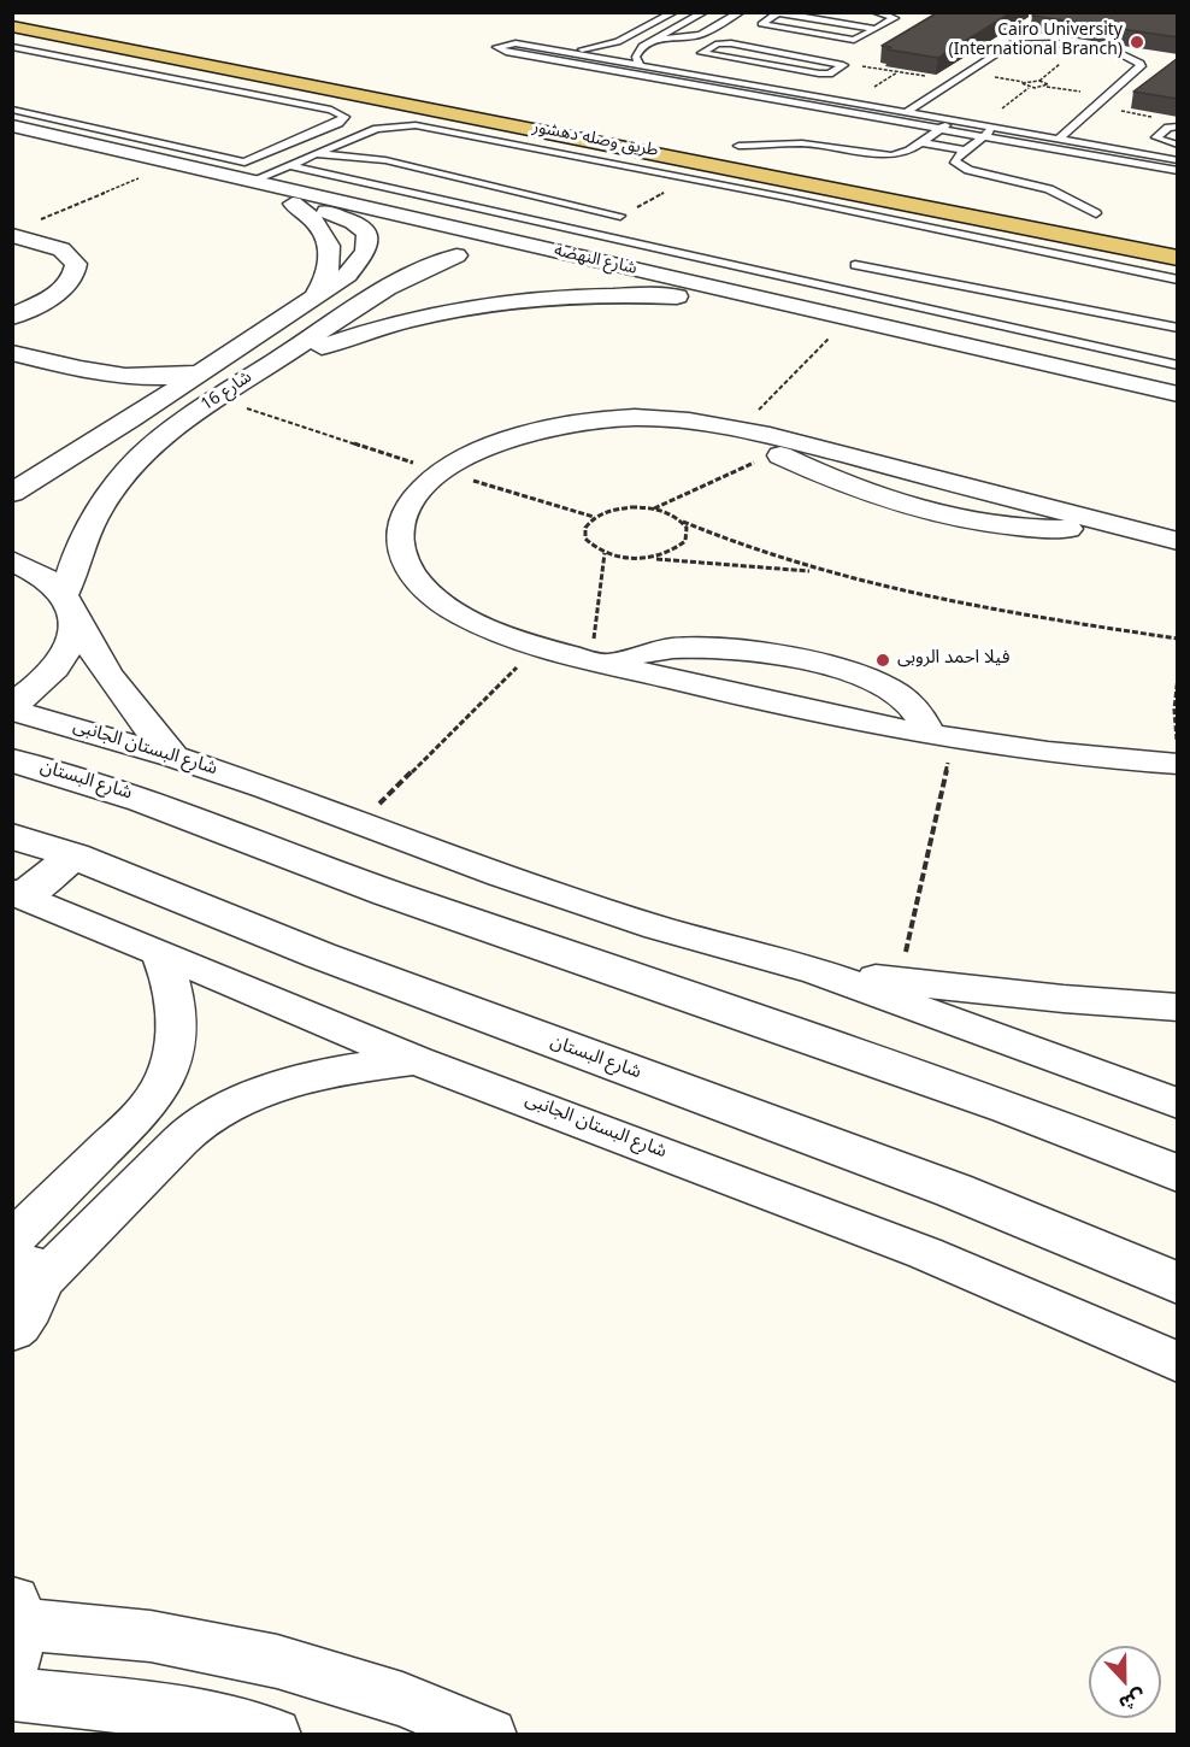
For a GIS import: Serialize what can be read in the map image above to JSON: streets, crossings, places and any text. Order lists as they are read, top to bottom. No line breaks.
{"streets":{"main road":["طريق وصله دهشور"],"street":["شارع النهضة","شارع 16","شارع البستان الجانبى","شارع البستان"]},"crossings":[["شارع النهضة","شارع 16"],["شارع 16","شارع البستان الجانبى"]],"places":["Cairo University (International Branch)","فيلا احمد الروبى"],"north":"bottom"}
